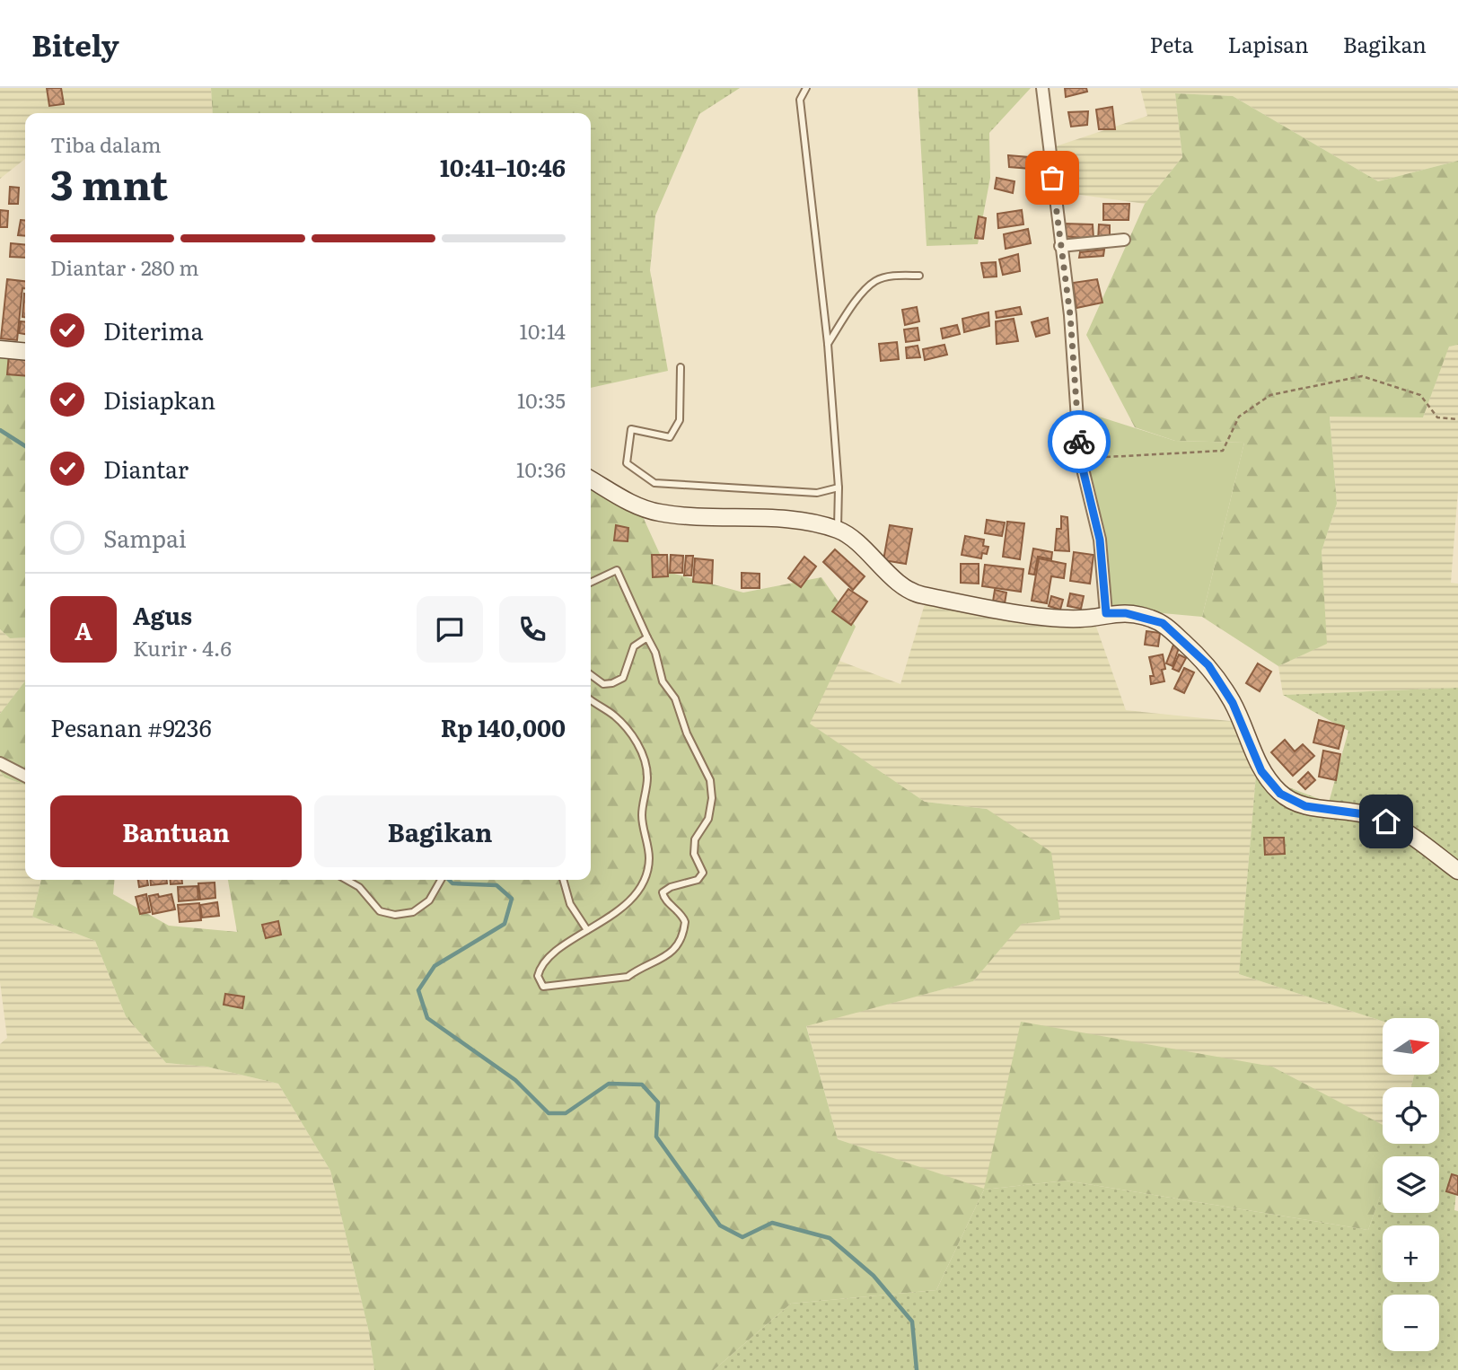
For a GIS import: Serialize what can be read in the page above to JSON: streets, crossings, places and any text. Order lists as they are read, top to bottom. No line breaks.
{"north":"right","page":{"header":"Bitely","nav":["Peta","Lapisan","Bagikan"],"heading":["3 mnt","Tiba dalam","10:41–10:46"],"panel":["Agus","Kurir · 4.6","Pesanan #9236","Rp 140,000"],"bar":"Diantar · 280 m","list":[["Diterima","10:14"],["Disiapkan","10:35"],["Diantar","10:36"],"Sampai"],"round":"A","buttons":["Bantuan","Bagikan"],"map_buttons":["+","−"]}}
